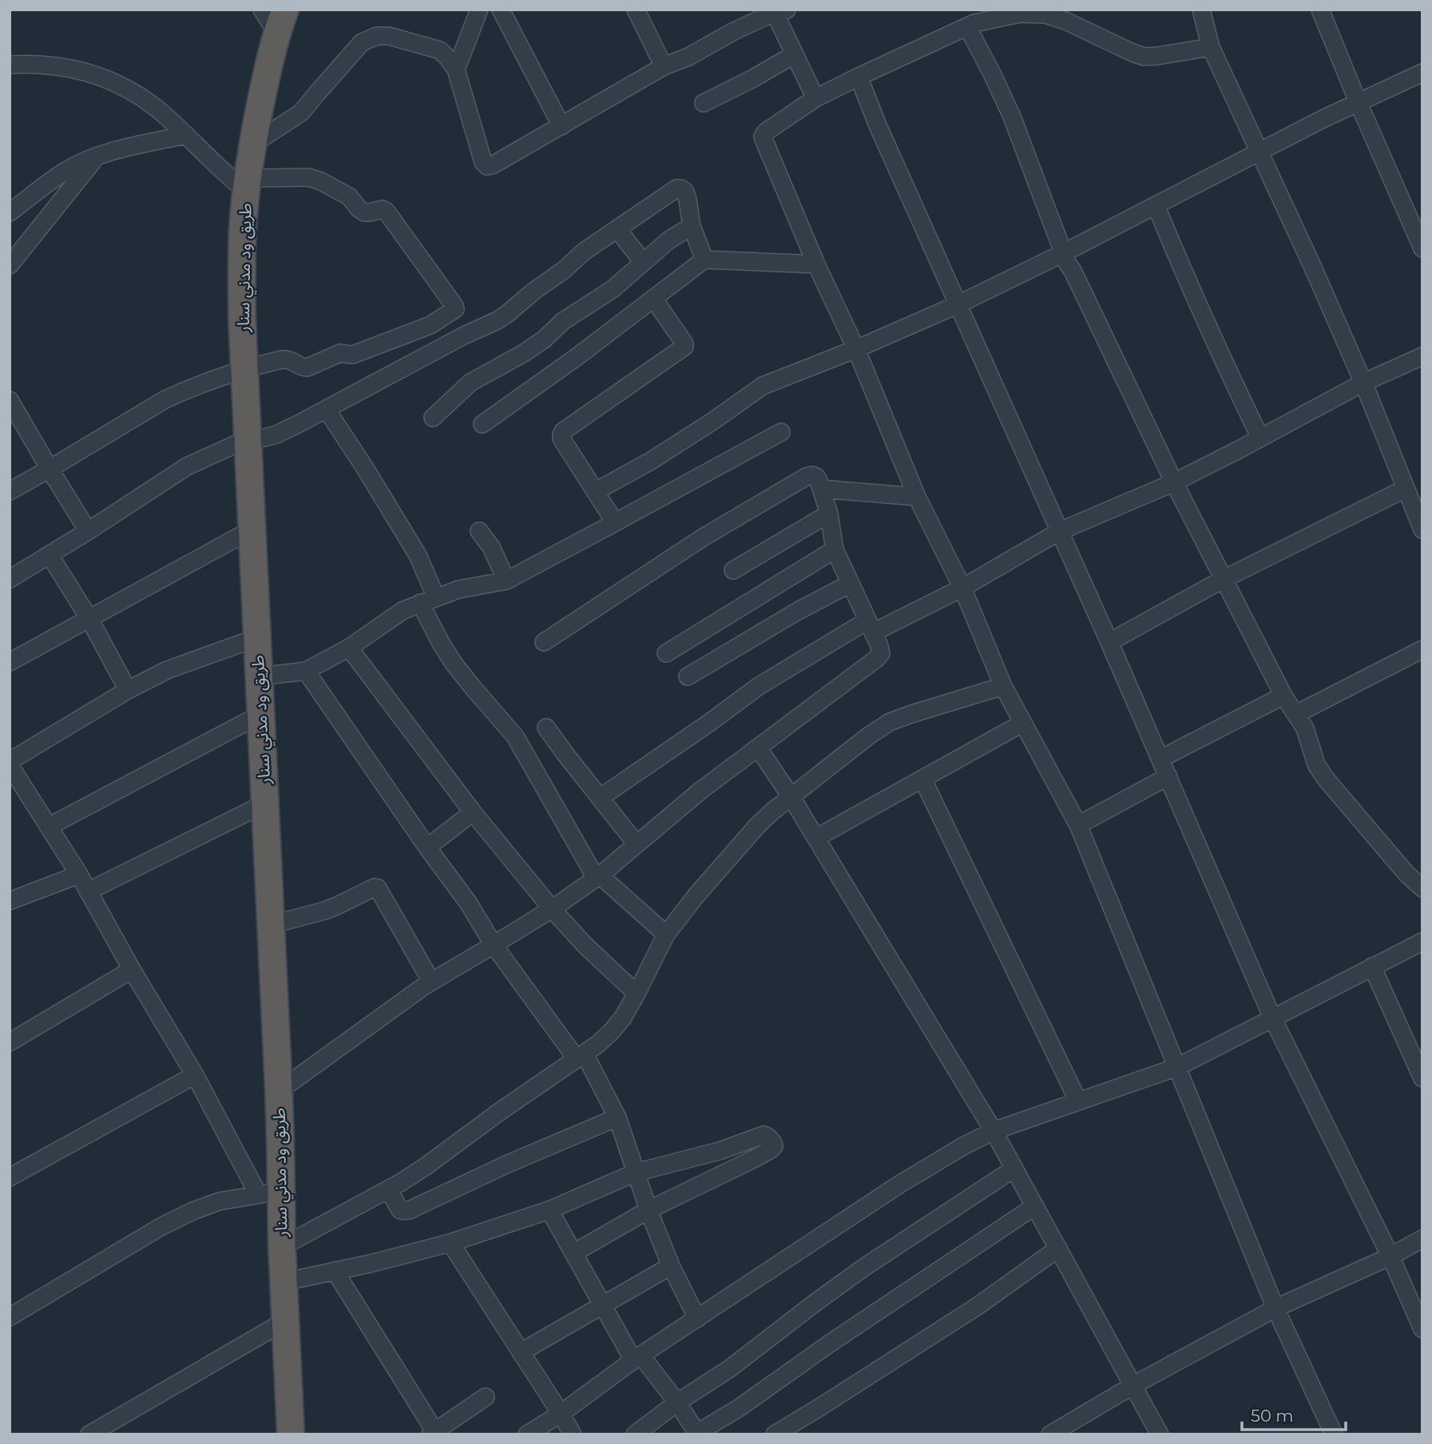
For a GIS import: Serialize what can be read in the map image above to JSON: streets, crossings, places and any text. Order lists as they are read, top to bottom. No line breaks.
{"streets":{"highway":["طريق ود مدني سنار"]},"scale_bar":"50 m"}
